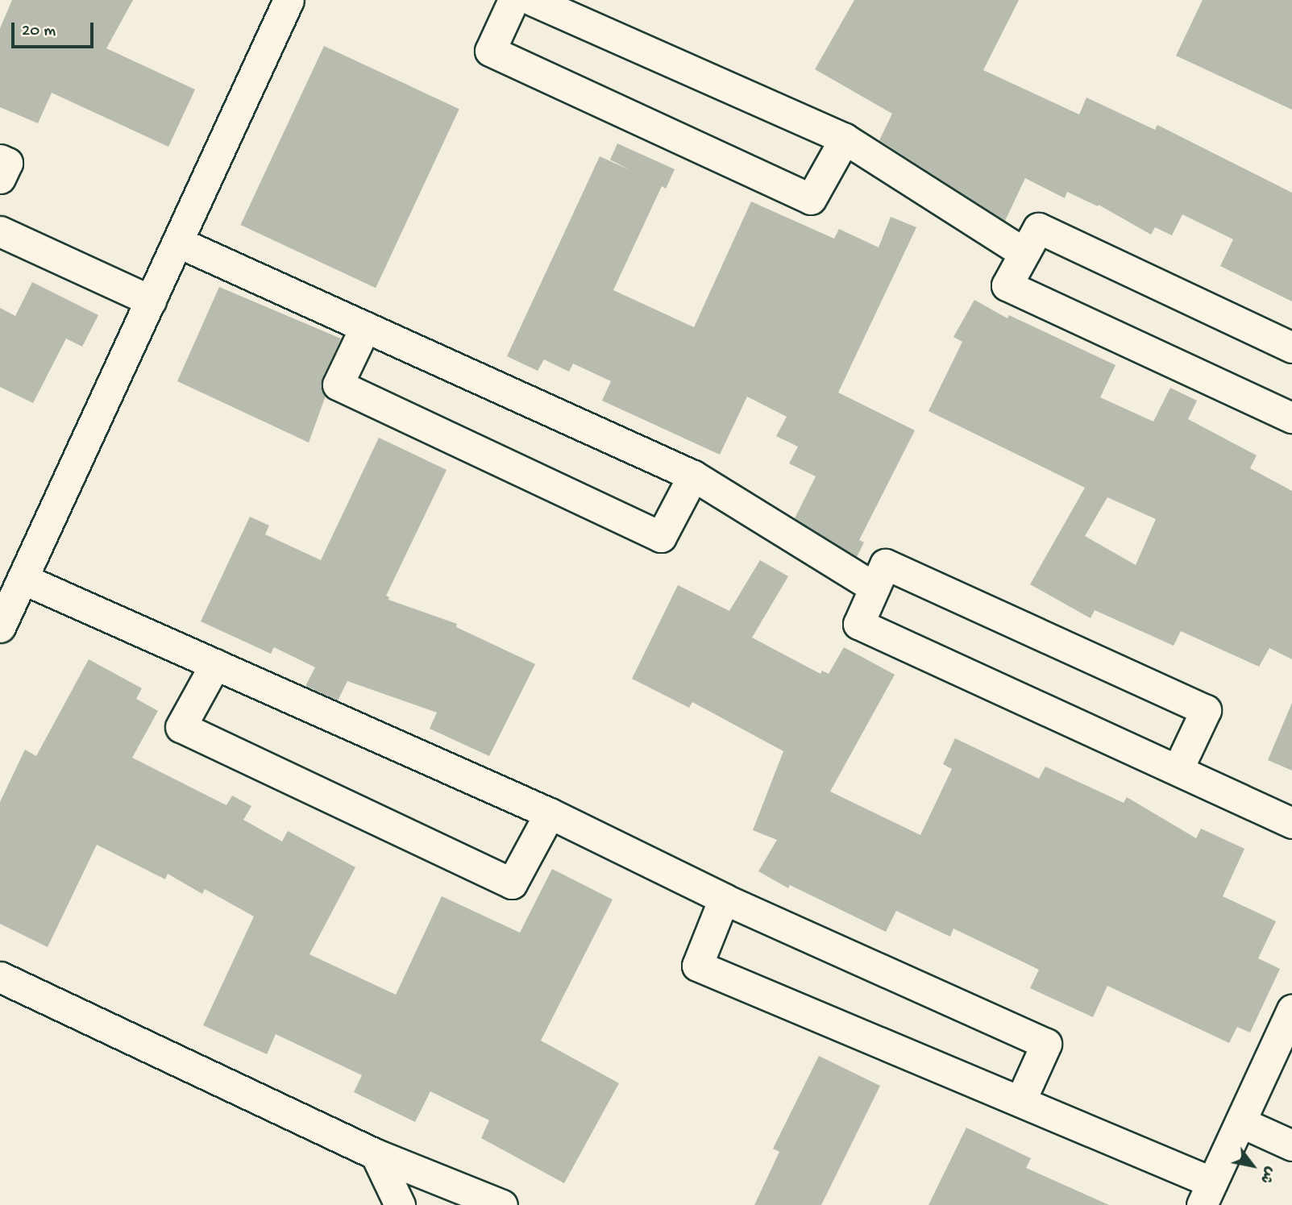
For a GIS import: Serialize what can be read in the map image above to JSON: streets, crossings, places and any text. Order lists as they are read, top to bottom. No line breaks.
{"scale_bar":"20 m","north":"bottom right"}
